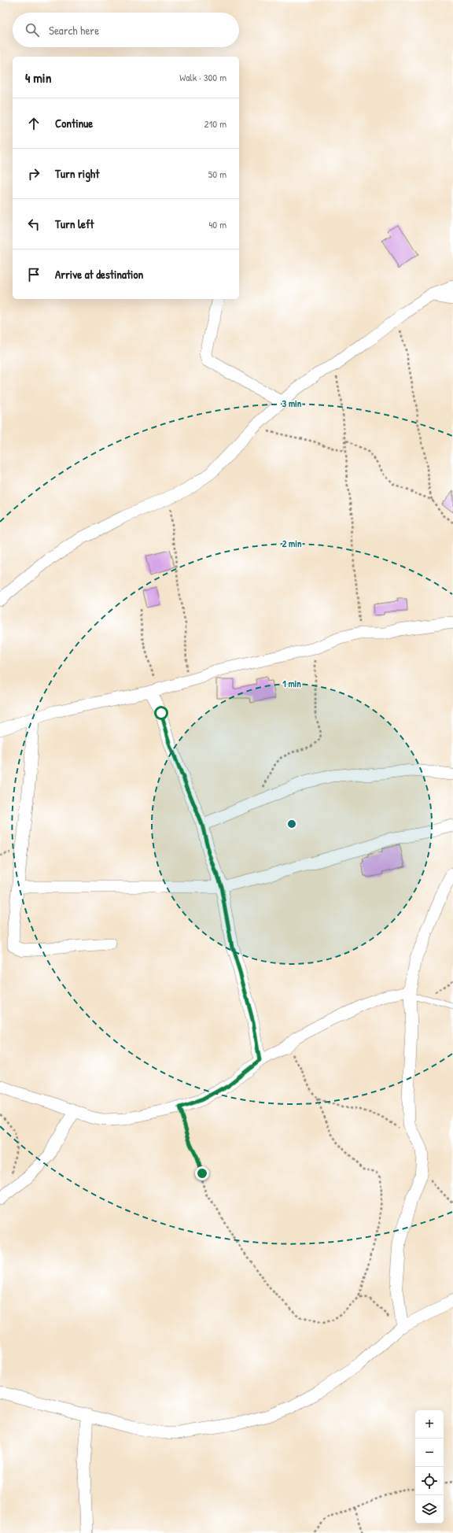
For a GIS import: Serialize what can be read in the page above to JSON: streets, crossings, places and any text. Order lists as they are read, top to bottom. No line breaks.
{"page":{"search":"Search here","heading":["4 min","Walk · 300 m"],"list":[["Continue","210 m"],["Turn right","50 m"],["Turn left","40 m"],"Arrive at destination"],"map_buttons":["+","−"]},"rings":["3 min","2 min","1 min"]}
